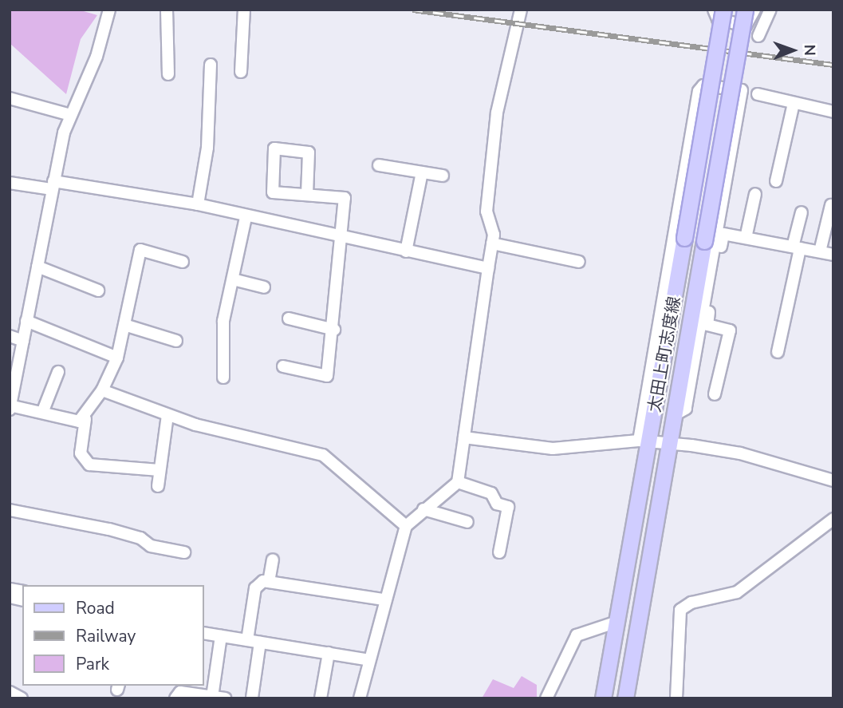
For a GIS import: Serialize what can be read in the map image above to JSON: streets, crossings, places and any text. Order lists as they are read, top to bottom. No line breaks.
{"streets":{"main road":["太田上町志度線"]},"legend":["Road","Railway","Park"],"north":"right"}
